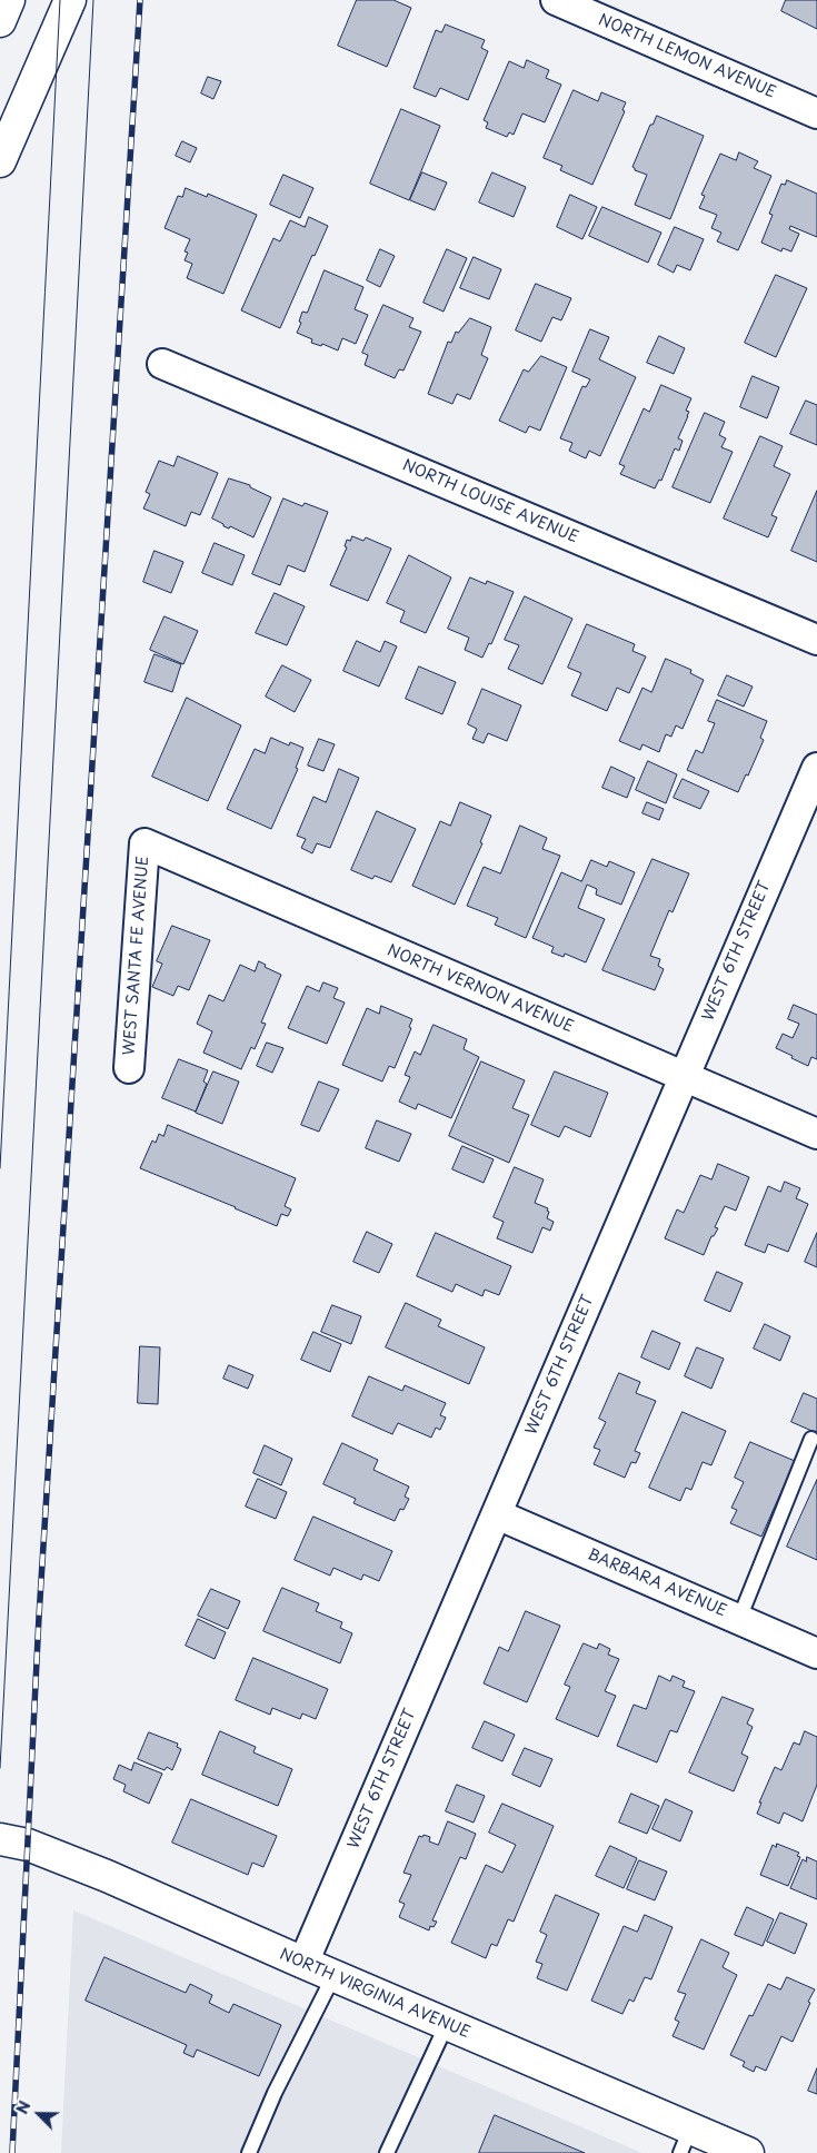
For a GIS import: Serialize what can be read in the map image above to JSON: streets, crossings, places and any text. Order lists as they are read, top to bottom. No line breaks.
{"streets":{"street":["NORTH LEMON AVENUE","NORTH LOUISE AVENUE","WEST 6TH STREET","WEST SANTA FE AVENUE","NORTH VERNON AVENUE","BARBARA AVENUE","NORTH VIRGINIA AVENUE"]},"crossings":[["WEST 6TH STREET","NORTH VERNON AVENUE"],["WEST 6TH STREET","BARBARA AVENUE"],["WEST 6TH STREET","NORTH VIRGINIA AVENUE"],["WEST SANTA FE AVENUE","NORTH VERNON AVENUE"]],"north":"top left"}
